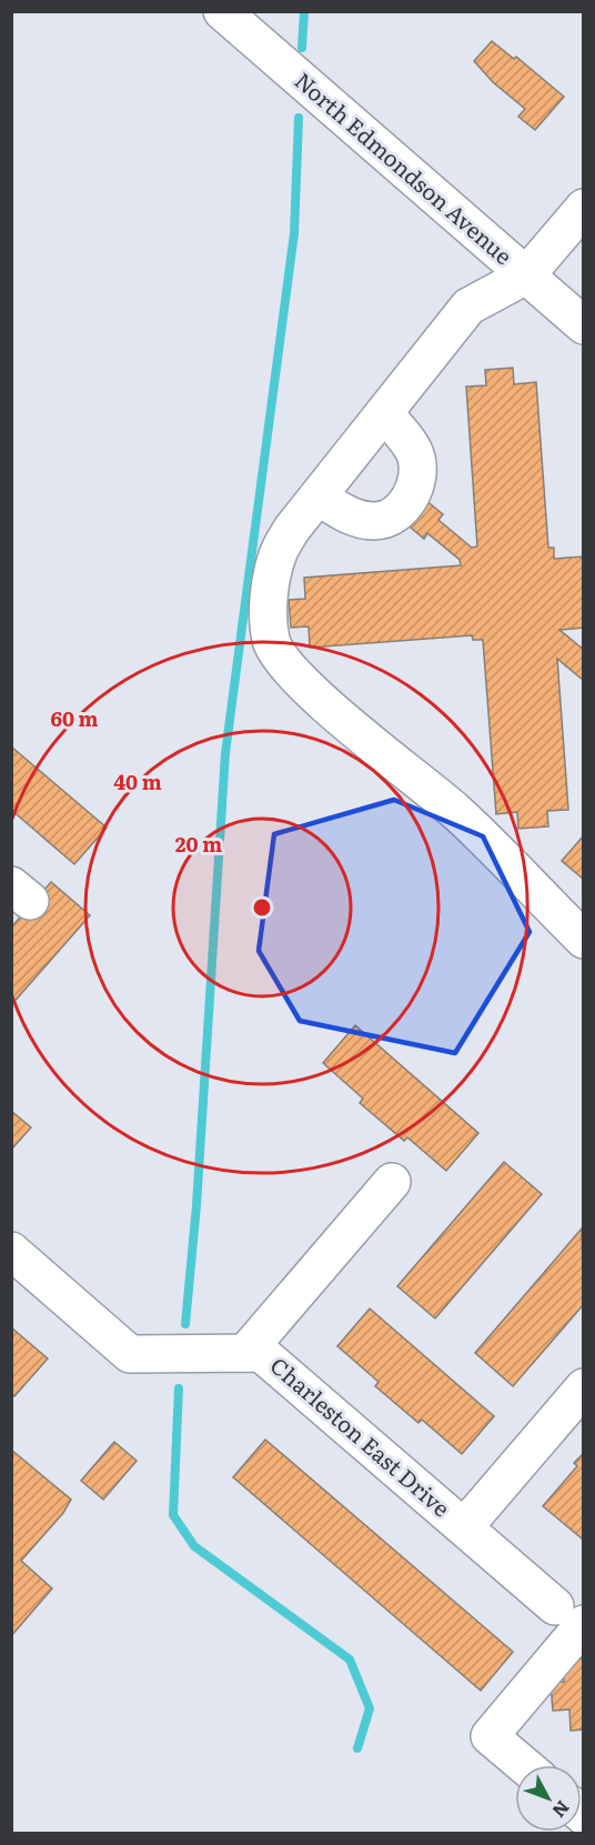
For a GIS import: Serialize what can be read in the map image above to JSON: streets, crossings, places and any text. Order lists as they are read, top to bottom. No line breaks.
{"streets":{"street":["North Edmondson Avenue","Charleston East Drive"]},"north":"bottom right","rings":["60 m","40 m","20 m"]}
